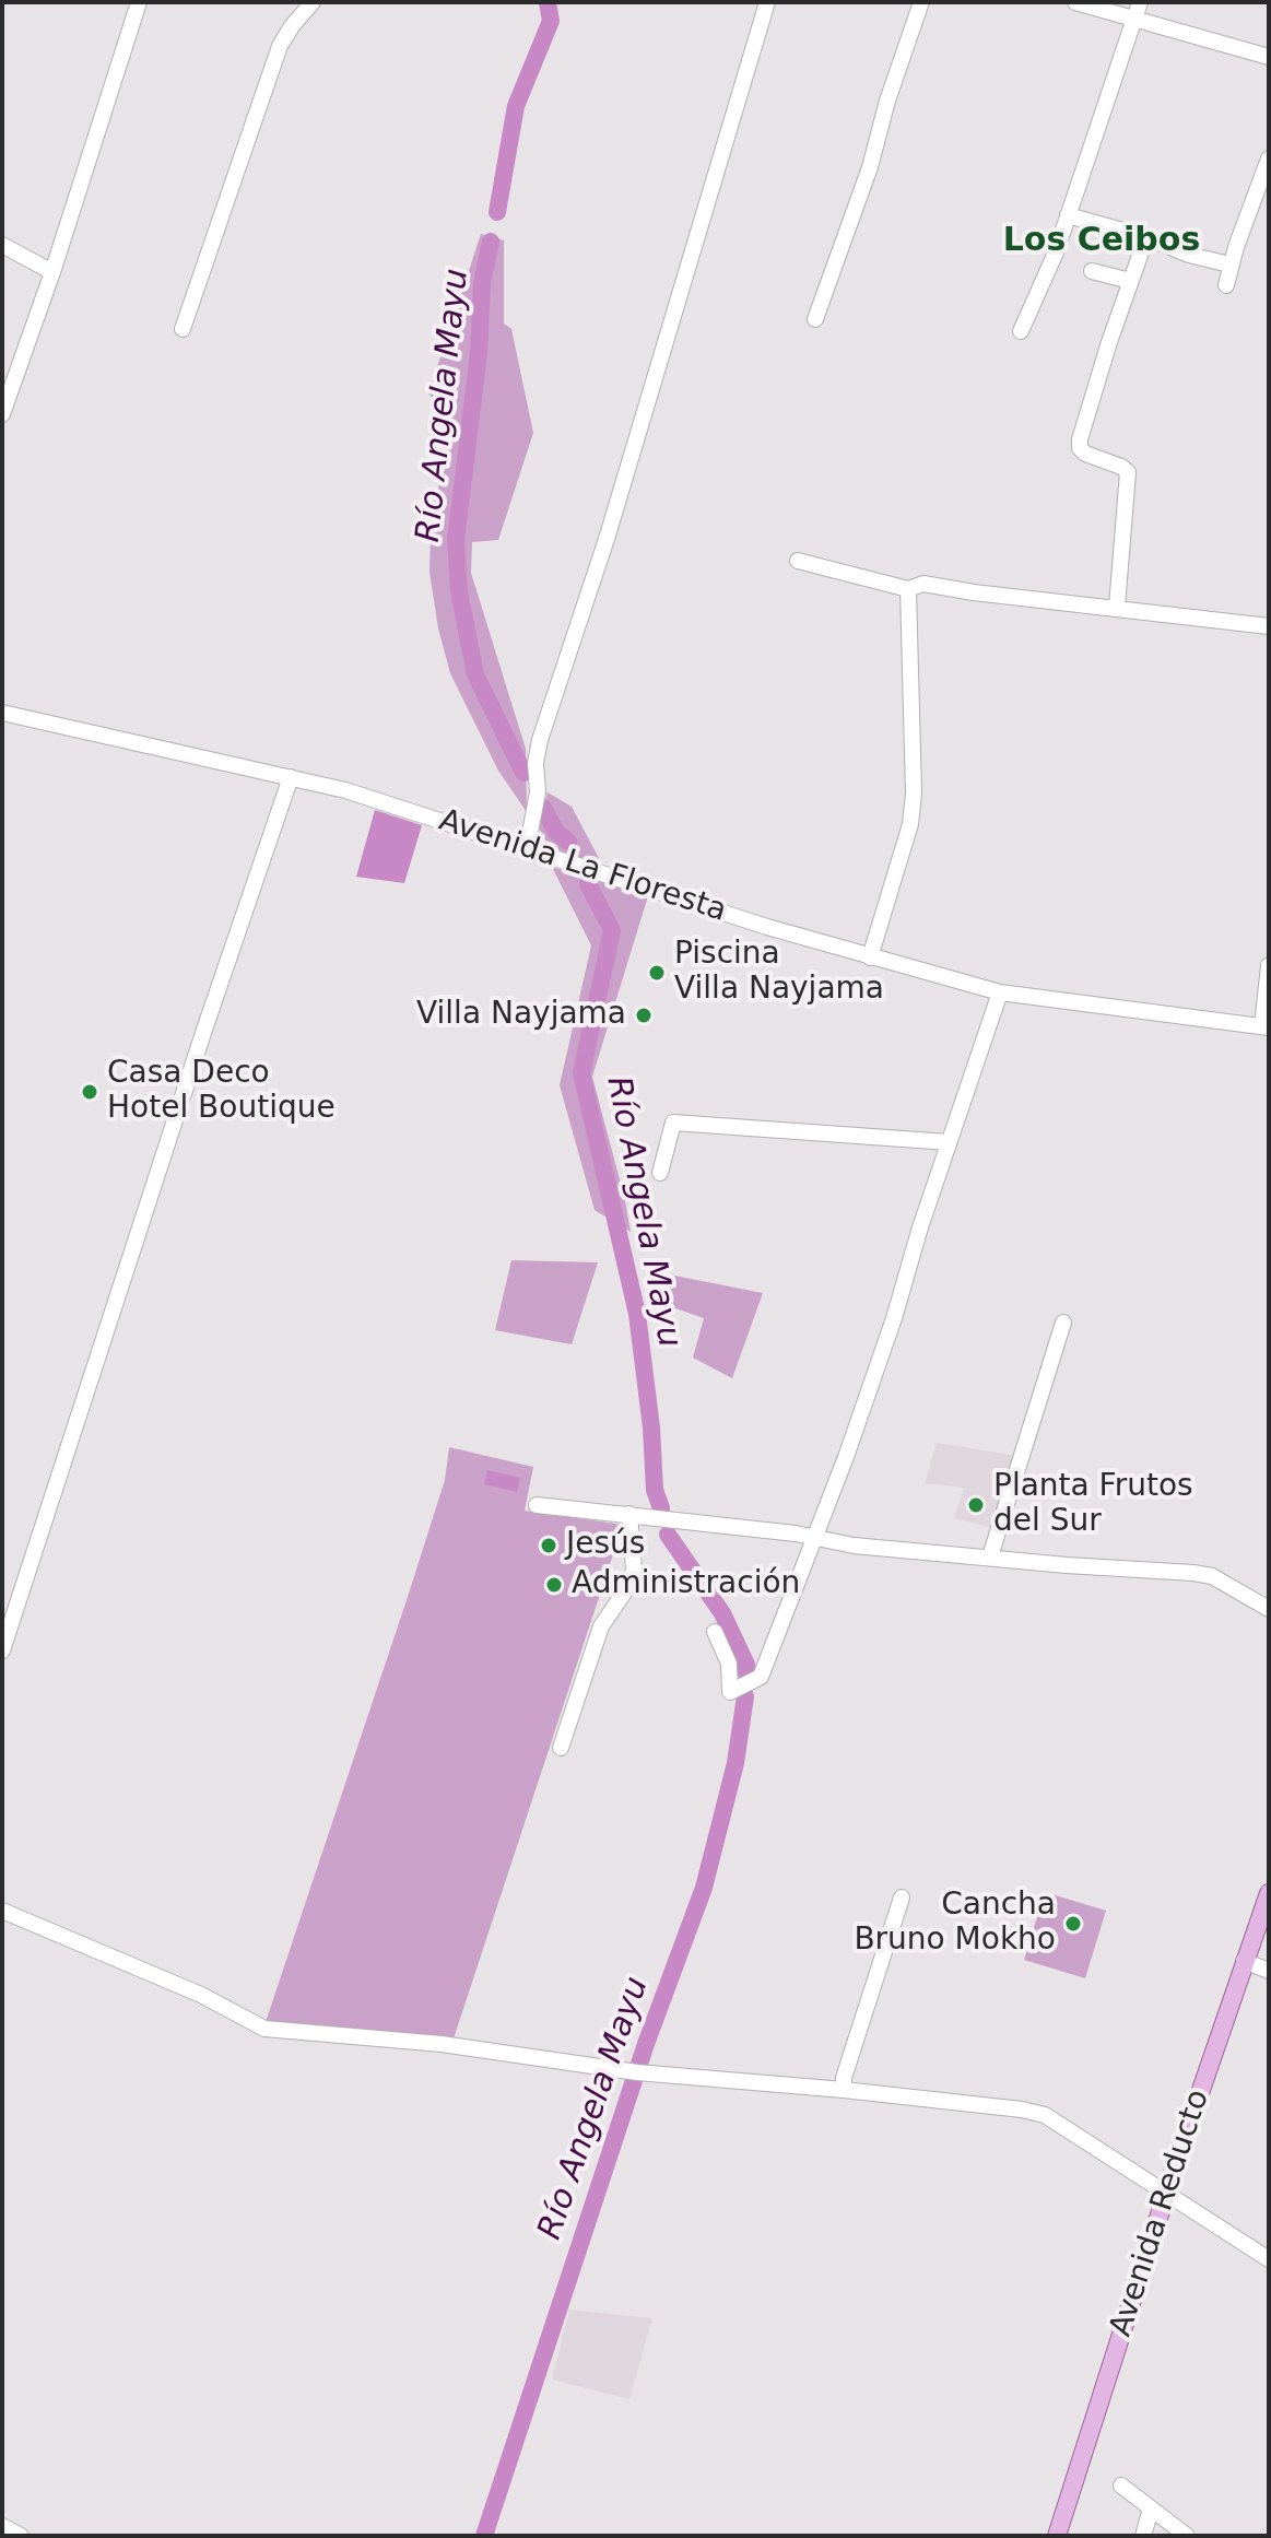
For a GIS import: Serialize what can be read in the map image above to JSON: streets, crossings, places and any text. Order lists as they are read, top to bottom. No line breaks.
{"streets":{"main road":["Avenida Reducto"],"street":["Avenida La Floresta"]},"districts":["Los Ceibos"],"water":["Río Angela Mayu"],"places":["Piscina Villa Nayjama","Villa Nayjama","Casa Deco Hotel Boutique","Planta Frutos del Sur","Jesús","Administración","Cancha Bruno Mokho"]}
